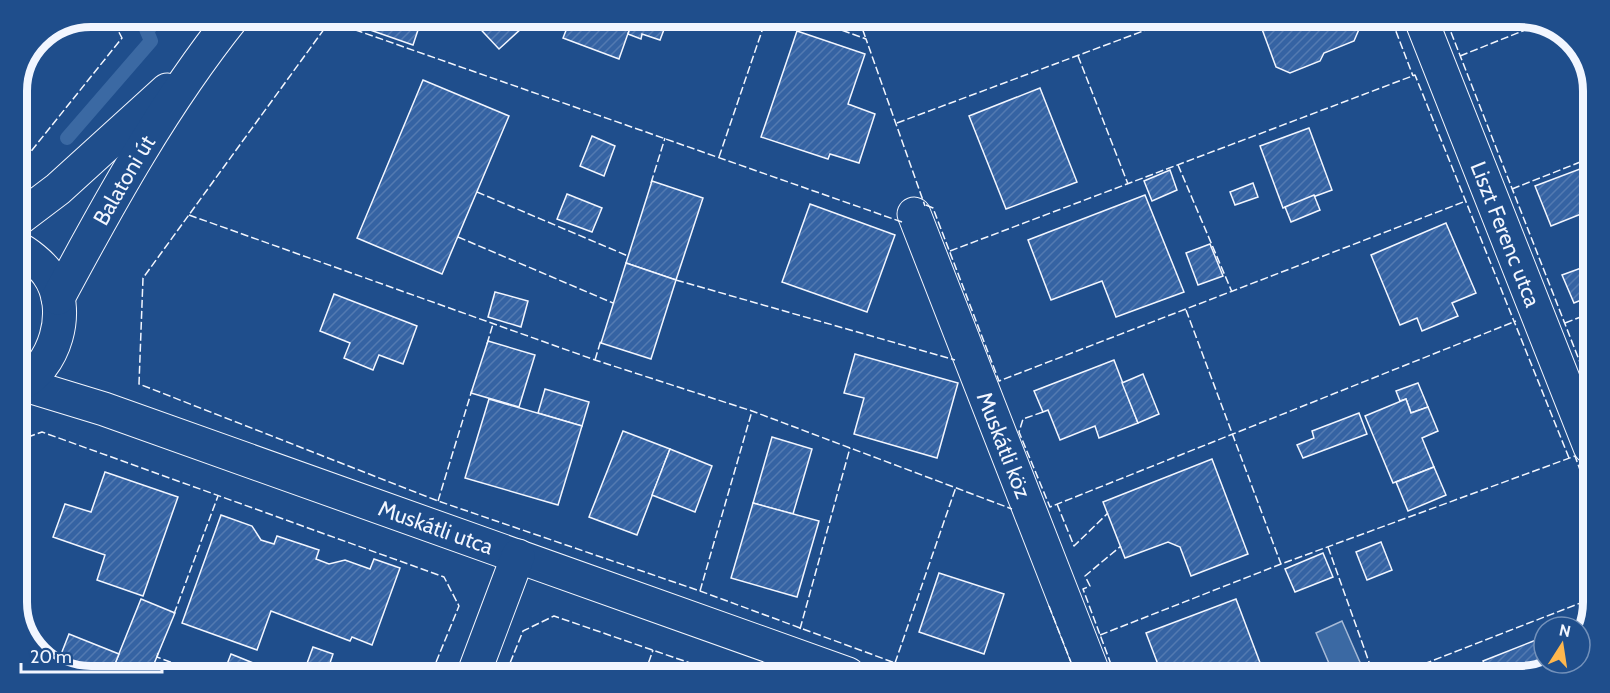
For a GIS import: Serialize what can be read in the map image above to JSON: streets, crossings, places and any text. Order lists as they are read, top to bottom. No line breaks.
{"streets":{"street":["Balatoni út","Liszt Ferenc utca","Muskátli köz","Muskátli utca"]},"scale_bar":"20 m","north":"top"}
